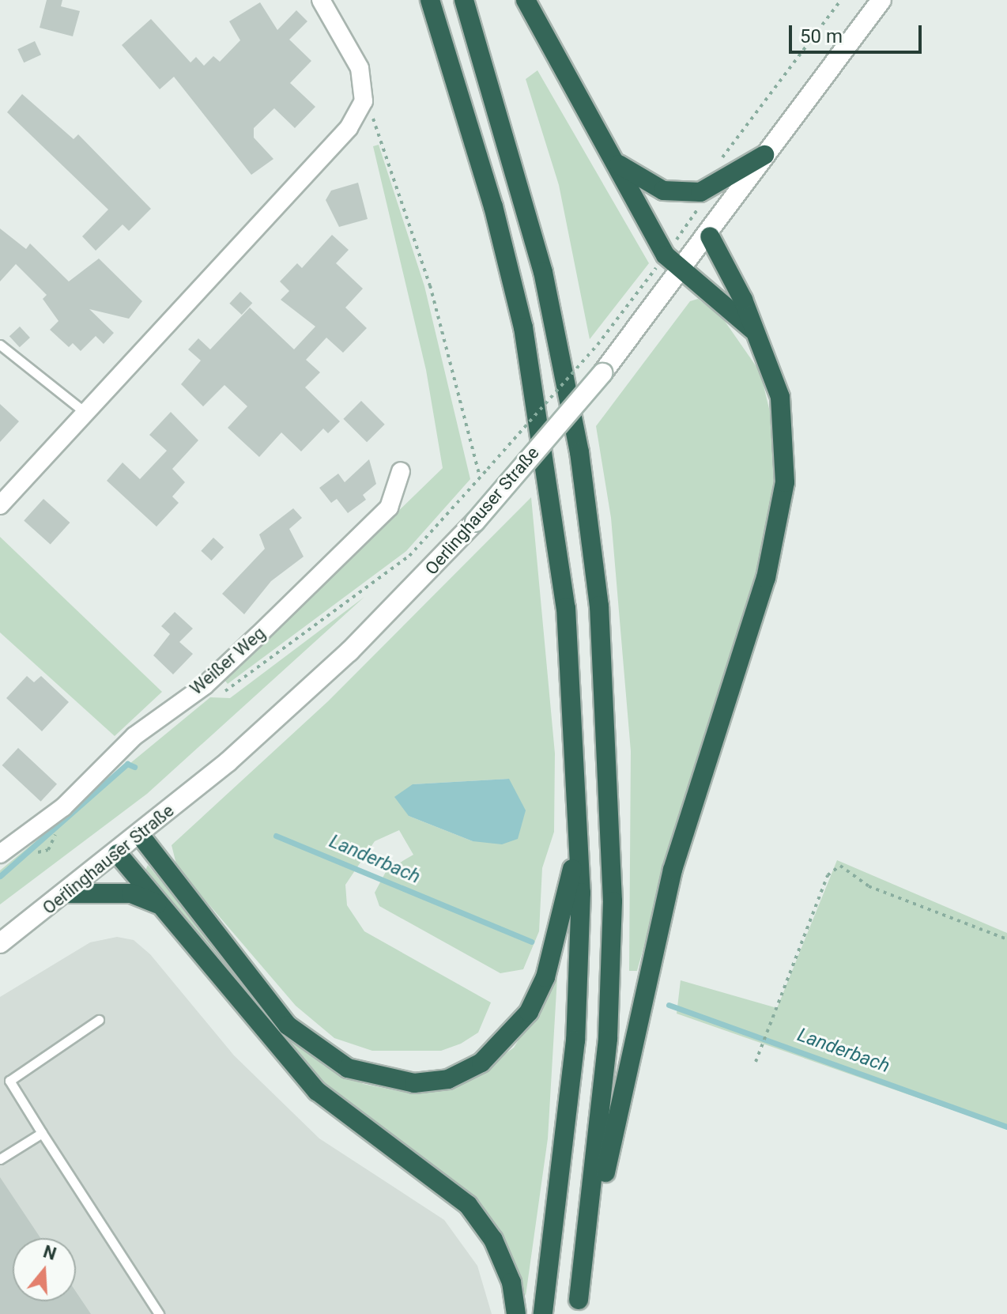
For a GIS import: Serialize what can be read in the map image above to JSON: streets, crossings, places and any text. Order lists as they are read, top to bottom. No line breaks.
{"streets":{"main road":["Oerlinghauser Straße"],"street":["Weißer Weg"]},"water":["Landerbach"],"scale_bar":"50 m","north":"top"}
